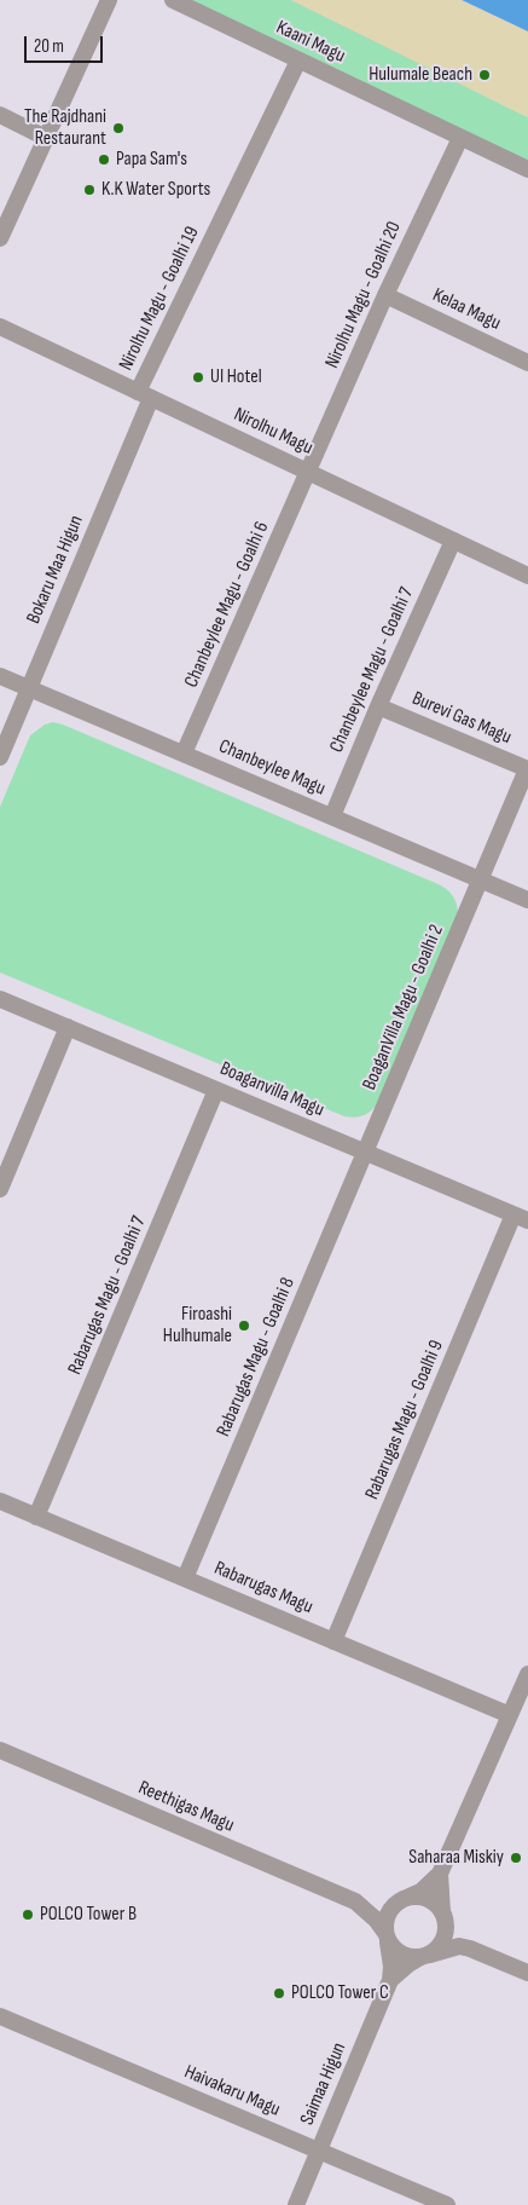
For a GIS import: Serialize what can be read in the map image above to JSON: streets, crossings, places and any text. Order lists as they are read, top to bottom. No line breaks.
{"streets":{"street":["Kaani Magu","Nirolhu Magu - Goalhi 20","Nirolhu Magu - Goalhi 19","Kelaa Magu","Nirolhu Magu","Bokaru Maa Higun","Chanbeylee Magu - Goalhi 6","Chanbeylee Magu - Goalhi 7","Burevi Gas Magu","Chanbeylee Magu","BoaganVilla Magu - Goalhi 2","Boaganvilla Magu","Rabarugas Magu - Goalhi 7","Rabarugas Magu - Goalhi 8","Rabarugas Magu - Goalhi 9","Rabarugas Magu","Reethigas Magu","Saimaa Higun","Haivakaru Magu"]},"crossings":[["Kaani Magu","Nirolhu Magu - Goalhi 20"],["Kaani Magu","Nirolhu Magu - Goalhi 19"],["Nirolhu Magu - Goalhi 20","Kelaa Magu"],["Nirolhu Magu - Goalhi 20","Nirolhu Magu"],["Nirolhu Magu - Goalhi 20","Chanbeylee Magu - Goalhi 6"],["Nirolhu Magu - Goalhi 19","Nirolhu Magu"],["Nirolhu Magu - Goalhi 19","Bokaru Maa Higun"],["Nirolhu Magu","Bokaru Maa Higun"],["Nirolhu Magu","Chanbeylee Magu - Goalhi 6"],["Nirolhu Magu","Chanbeylee Magu - Goalhi 7"],["Bokaru Maa Higun","Chanbeylee Magu"],["Chanbeylee Magu - Goalhi 6","Chanbeylee Magu"],["Chanbeylee Magu - Goalhi 7","Burevi Gas Magu"],["Chanbeylee Magu - Goalhi 7","Chanbeylee Magu"],["Burevi Gas Magu","BoaganVilla Magu - Goalhi 2"],["Chanbeylee Magu","BoaganVilla Magu - Goalhi 2"],["BoaganVilla Magu - Goalhi 2","Boaganvilla Magu"],["BoaganVilla Magu - Goalhi 2","Rabarugas Magu - Goalhi 8"],["Boaganvilla Magu","Rabarugas Magu - Goalhi 7"],["Boaganvilla Magu","Rabarugas Magu - Goalhi 8"],["Boaganvilla Magu","Rabarugas Magu - Goalhi 9"],["Rabarugas Magu - Goalhi 7","Rabarugas Magu"],["Rabarugas Magu - Goalhi 8","Rabarugas Magu"],["Rabarugas Magu - Goalhi 9","Rabarugas Magu"],["Reethigas Magu","Saimaa Higun"],["Saimaa Higun","Haivakaru Magu"]],"places":["Hulumale Beach","The Rajdhani Restaurant","Papa Sam's","K.K Water Sports","UI Hotel","Firoashi Hulhumale","Saharaa Miskiy","POLCO Tower B","POLCO Tower C"],"scale_bar":"20 m"}
